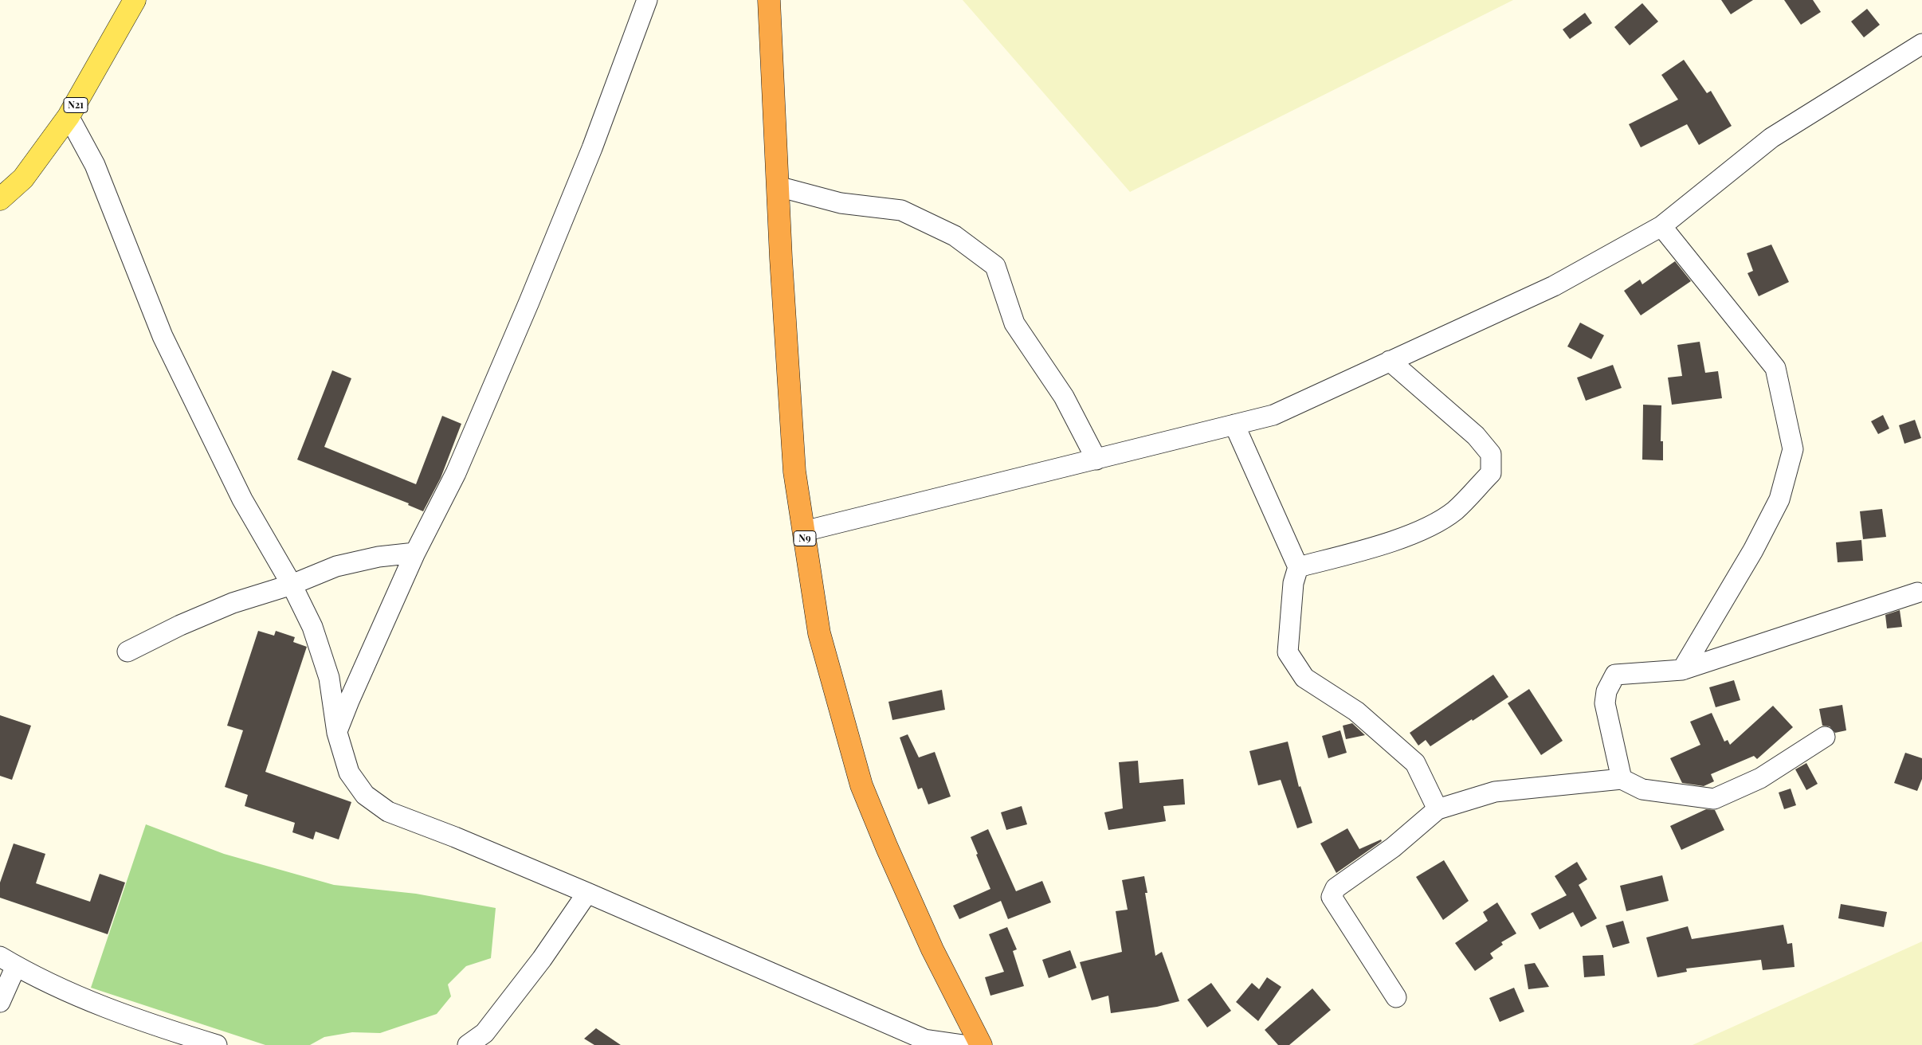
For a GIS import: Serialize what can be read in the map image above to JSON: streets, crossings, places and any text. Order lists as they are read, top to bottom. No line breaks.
{"streets":{"highway":["N9"],"main road":["N21"]}}
